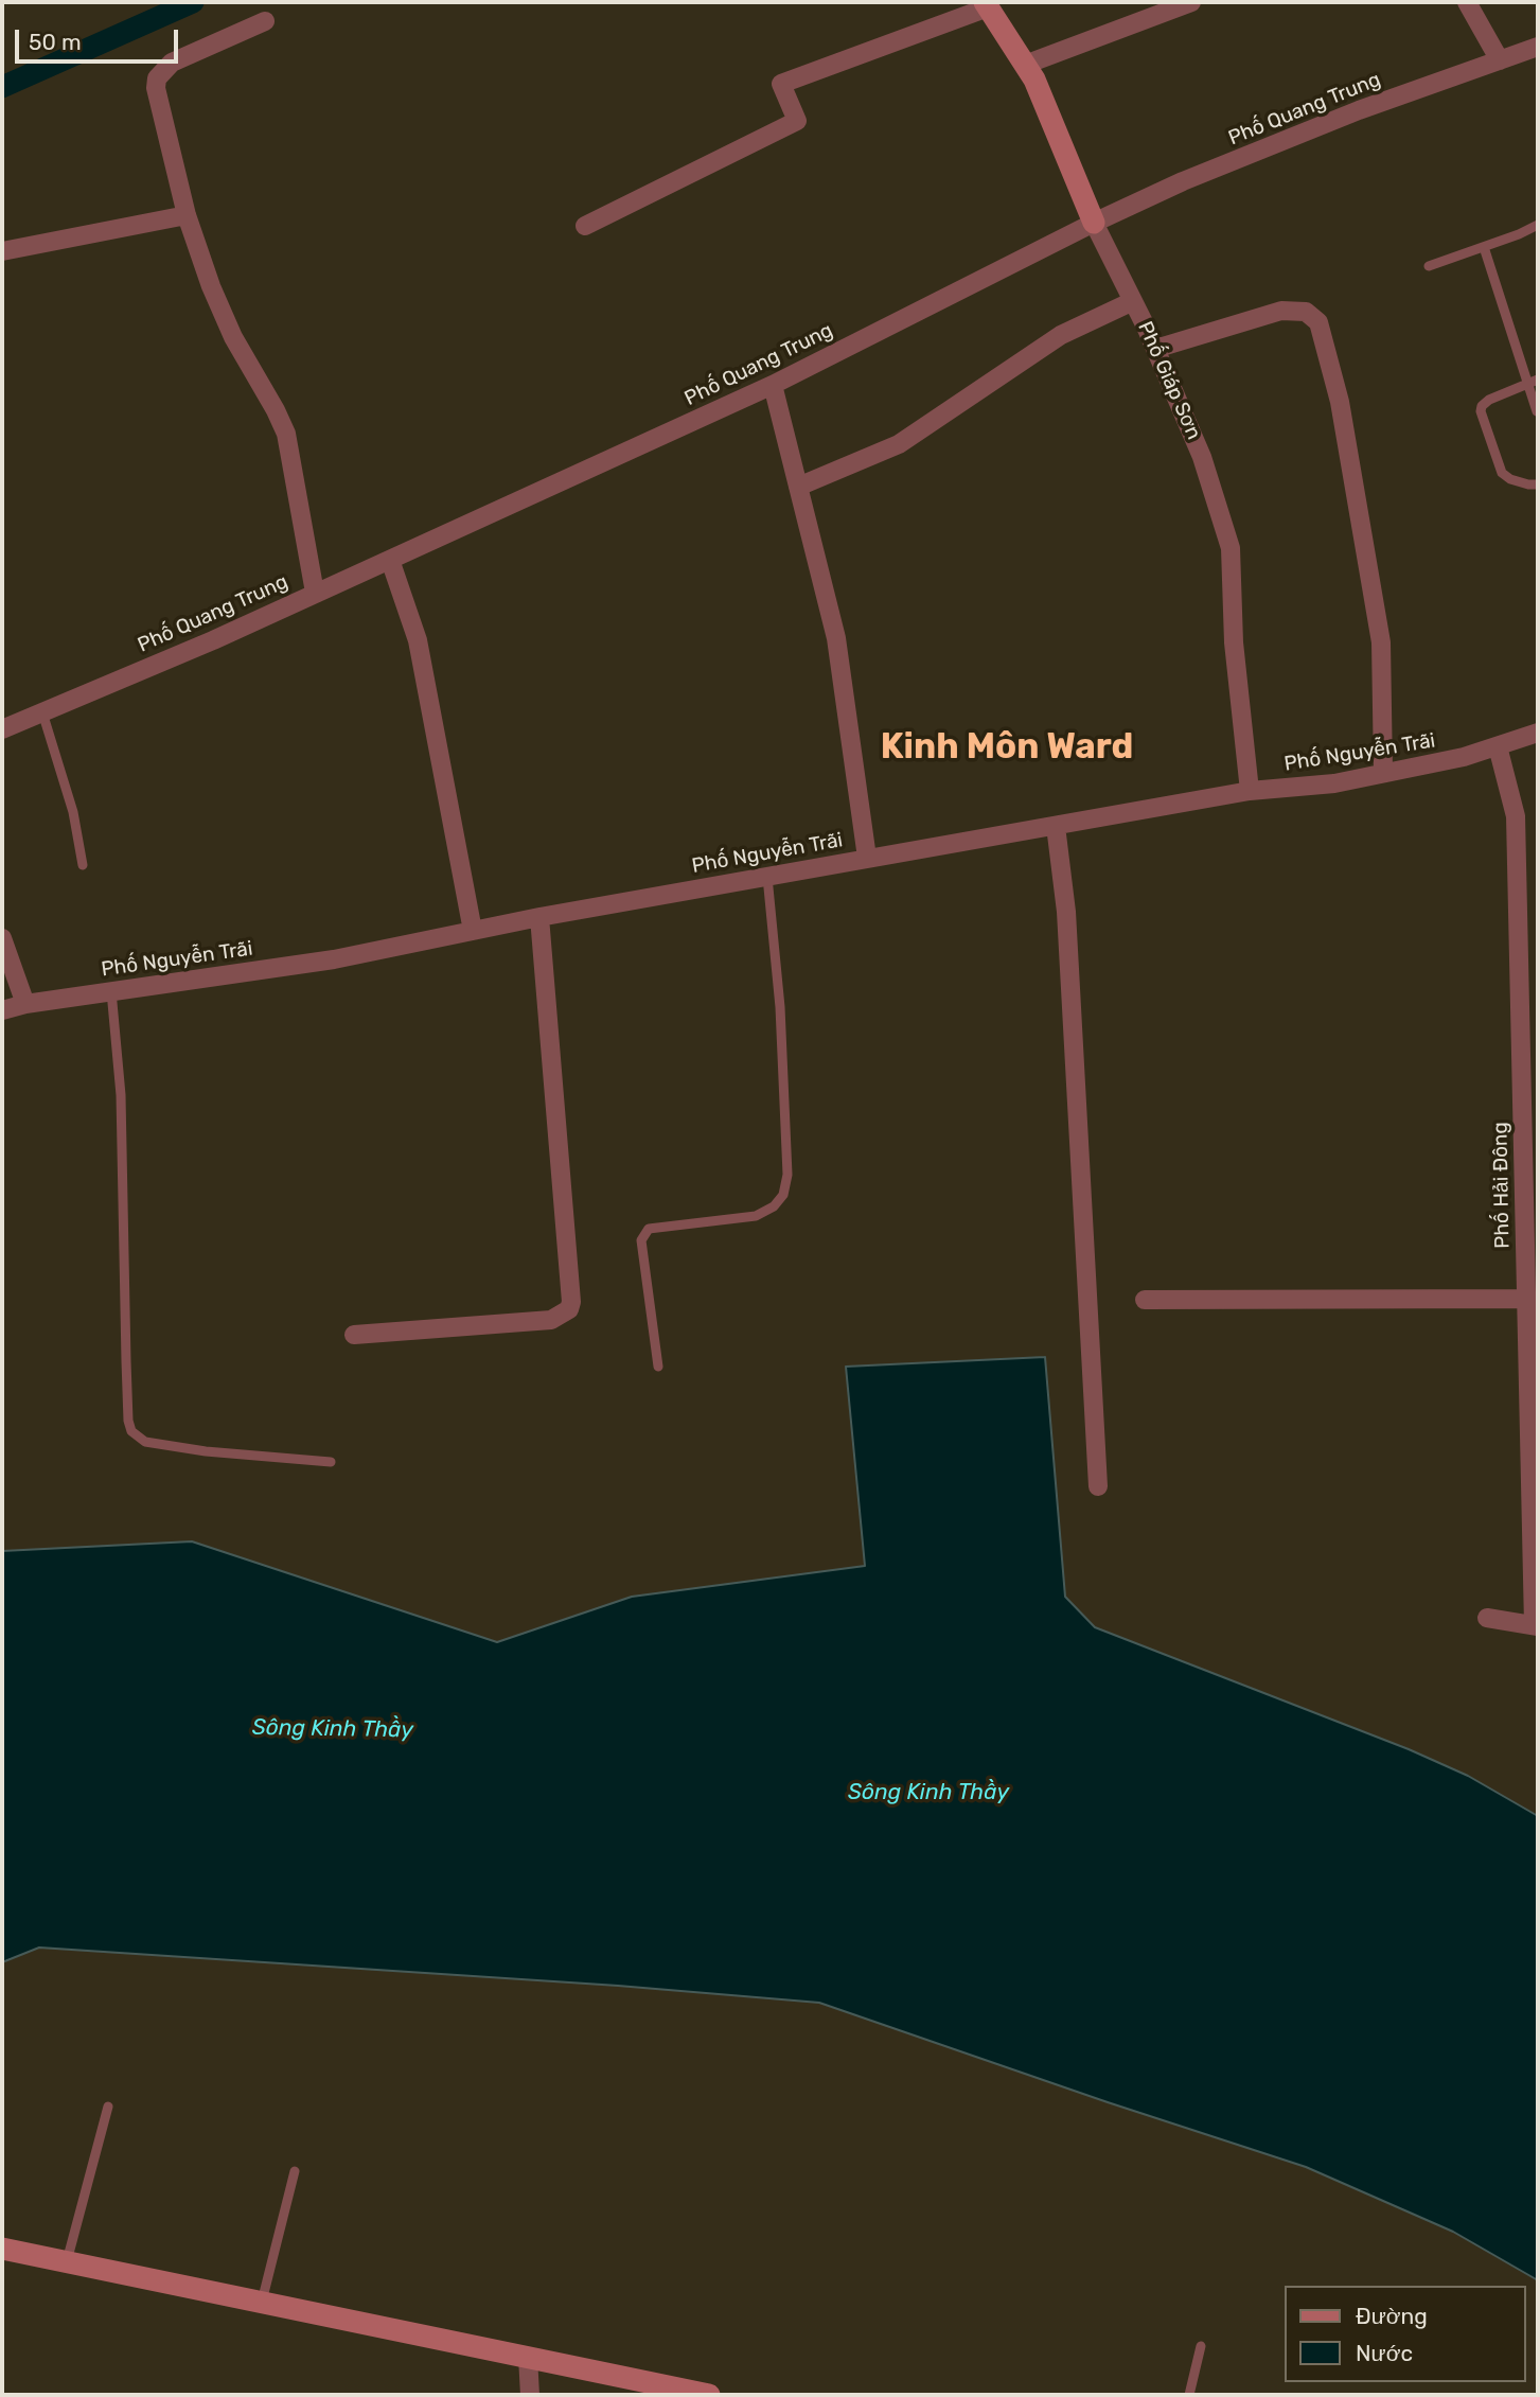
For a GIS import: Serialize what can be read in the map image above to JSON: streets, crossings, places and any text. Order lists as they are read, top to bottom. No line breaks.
{"streets":{"street":["Phố Quang Trung","Phố Giáp Sơn","Phố Nguyễn Trãi","Phố Hải Đông"]},"crossings":[["Phố Quang Trung","Phố Giáp Sơn"],["Phố Giáp Sơn","Phố Nguyễn Trãi"],["Phố Nguyễn Trãi","Phố Hải Đông"]],"districts":["Kinh Môn Ward"],"water":["Sông Kinh Thầy"],"legend":["Đường","Nước"],"scale_bar":"50 m"}
